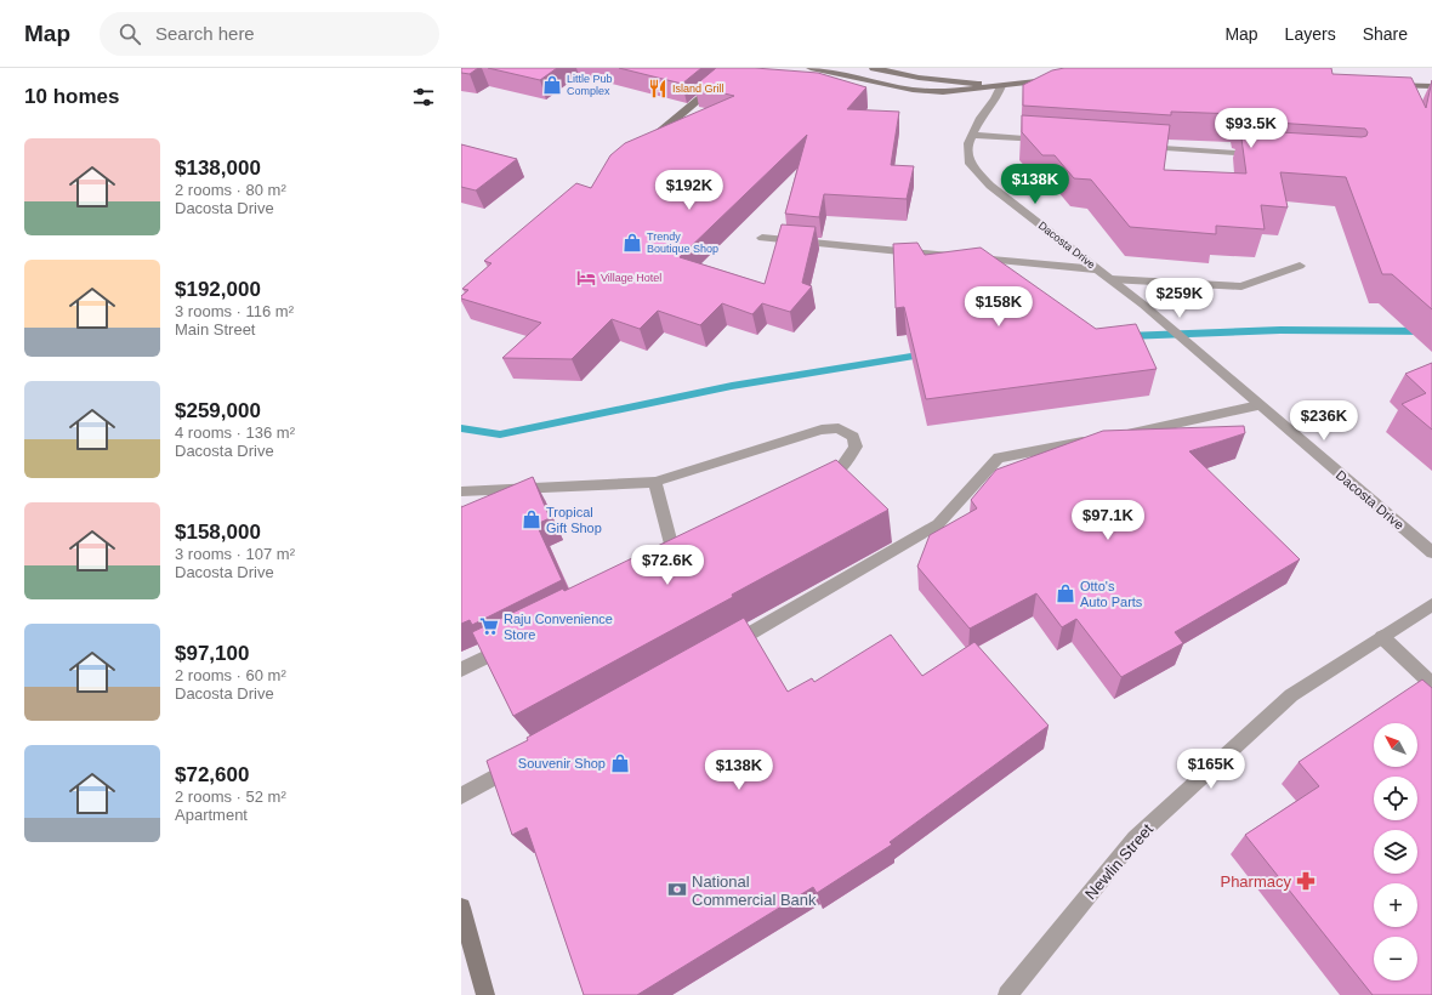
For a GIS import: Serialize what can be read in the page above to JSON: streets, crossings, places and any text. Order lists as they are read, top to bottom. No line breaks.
{"streets":{"street":["Dacosta Drive","Newlin Street"]},"places":{"shop":["Little Pub Complex","Trendy Boutique Shop","Tropical Gift Shop","Otto's Auto Parts","Souvenir Shop"],"restaurant":["Island Grill"],"hotel":["Village Hotel"],"supermarket":["Raju Convenience Store"],"pharmacy":["Pharmacy"],"bank":["National Commercial Bank"]},"north":"top left","page":{"header":"Map","search":"Search here","nav":["Map","Layers","Share"],"heading":"10 homes","price":["$93.5K","$138K","$192K","$259K","$158K","$236K","$97.1K","$72.6K","$165K","$138K"],"list":[{"name":"$138,000","note":"2 rooms · 80 m² · Dacosta Drive"},{"name":"$192,000","note":"3 rooms · 116 m² · Main Street"},{"name":"$259,000","note":"4 rooms · 136 m² · Dacosta Drive"},{"name":"$158,000","note":"3 rooms · 107 m² · Dacosta Drive"},{"name":"$97,100","note":"2 rooms · 60 m² · Dacosta Drive"},{"name":"$72,600","note":"2 rooms · 52 m² · Apartment"}],"map_buttons":["+","−"]}}
